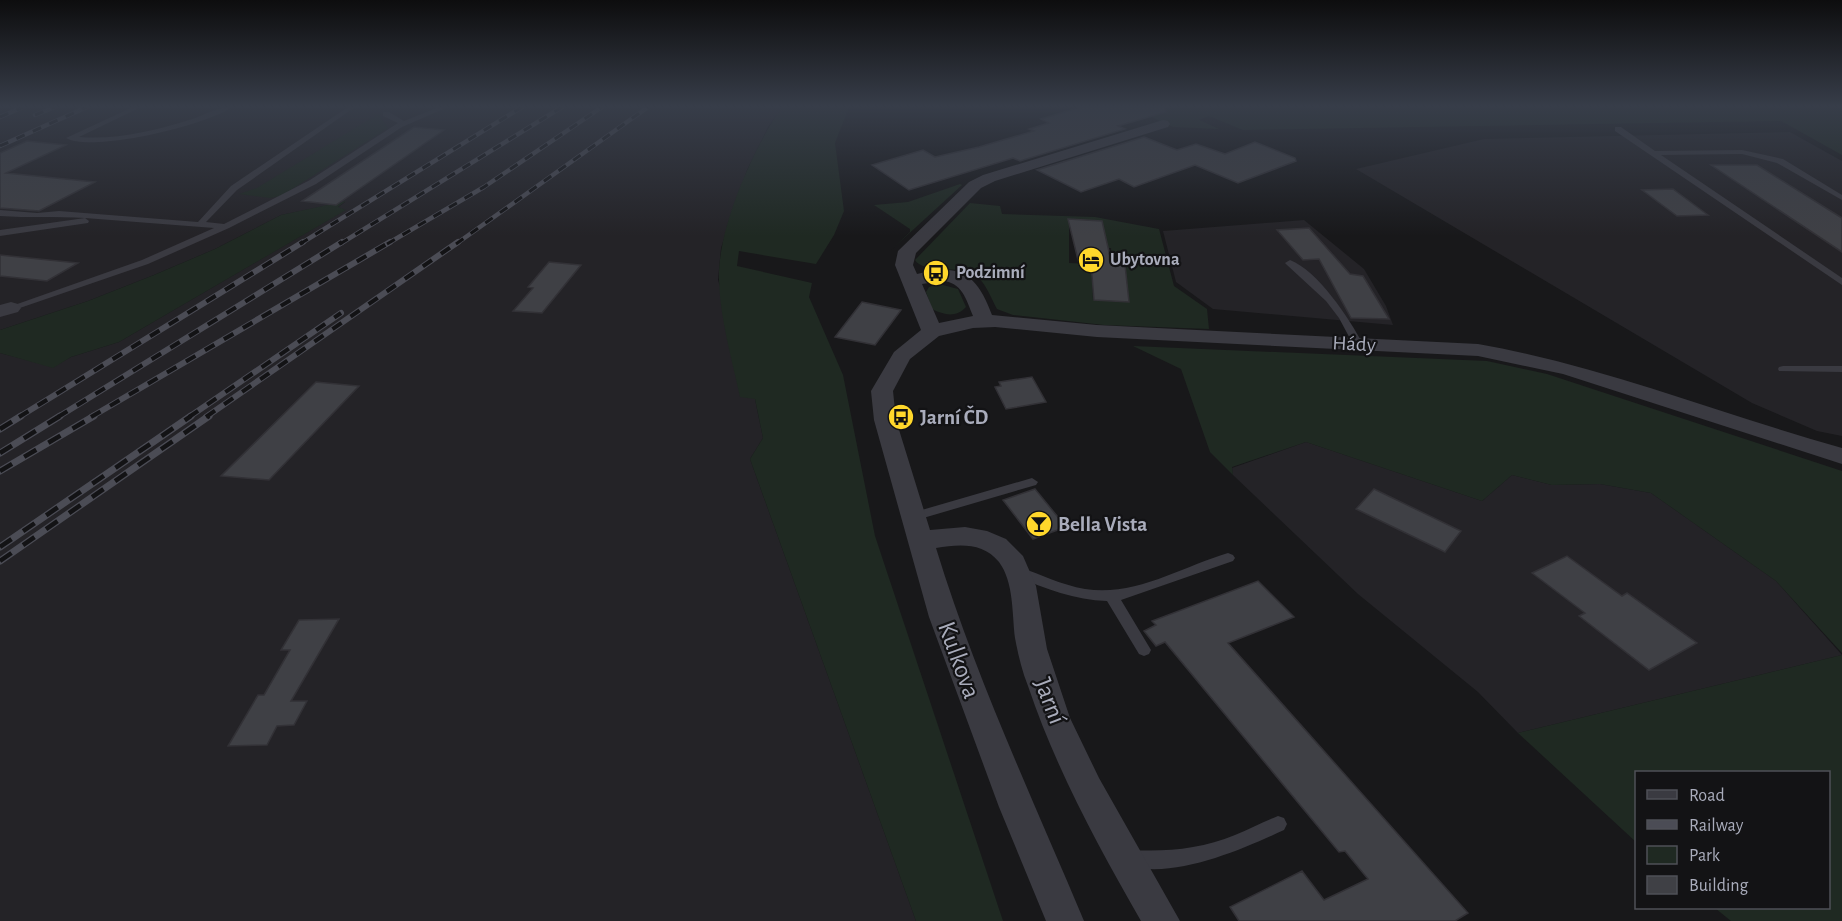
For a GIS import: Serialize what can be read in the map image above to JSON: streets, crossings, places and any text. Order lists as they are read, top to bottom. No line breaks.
{"streets":{"street":["Hády","Kulkova","Jarní"]},"crossings":[["Hády","Kulkova"],["Kulkova","Jarní"]],"places":{"hotel":["Ubytovna"],"bus stop":["Podzimní","Jarní ČD"],"bar":["Bella Vista"]},"legend":["Road","Railway","Park","Building"]}
